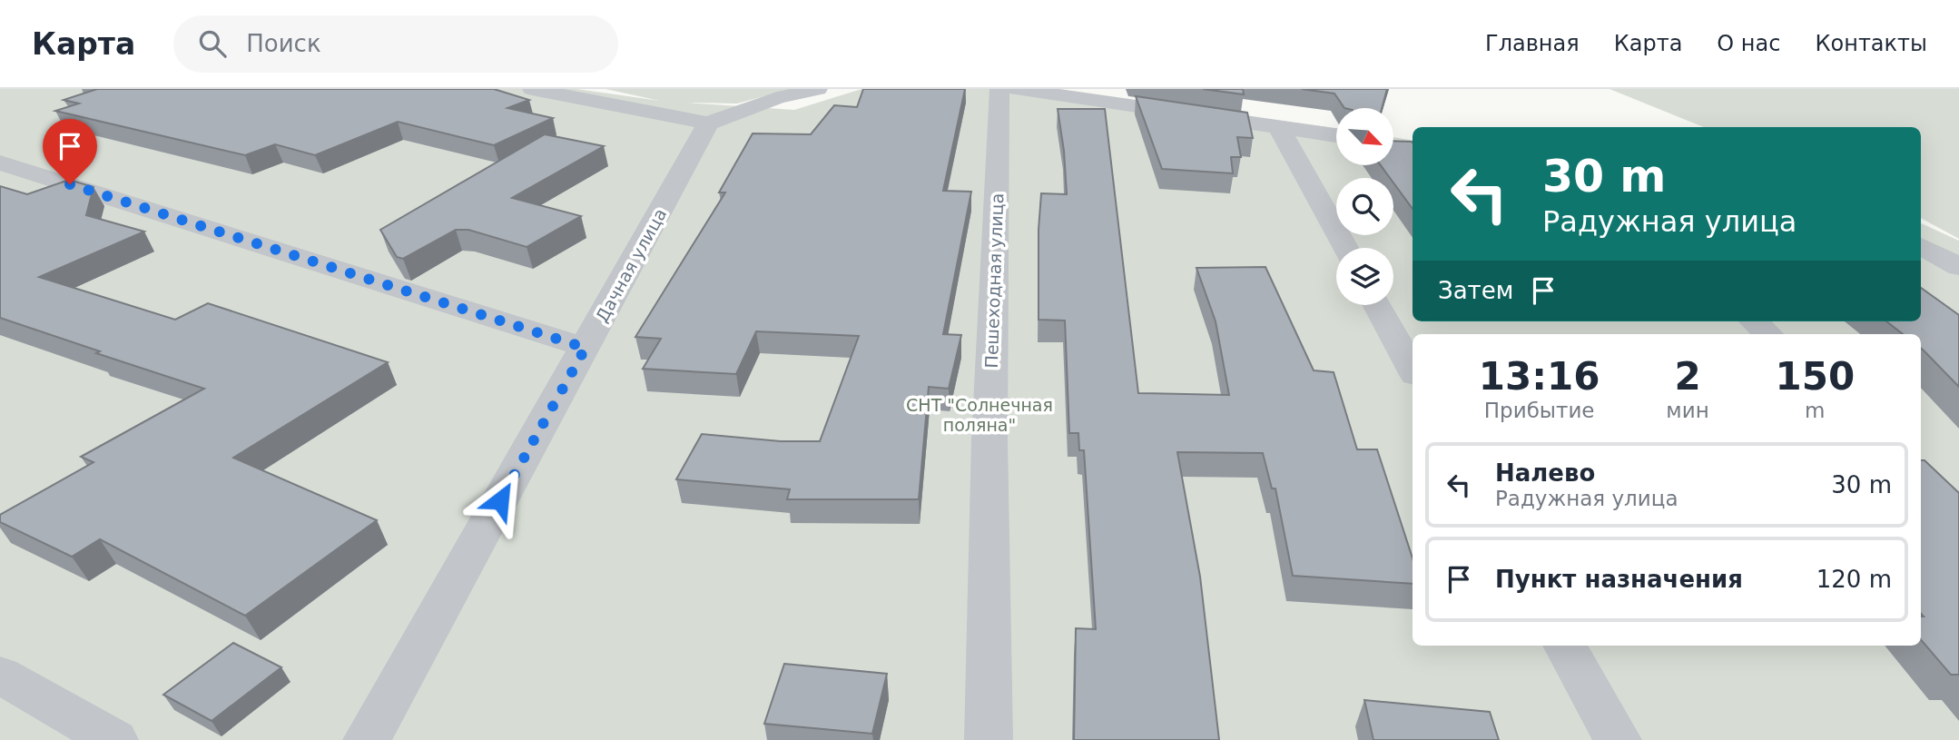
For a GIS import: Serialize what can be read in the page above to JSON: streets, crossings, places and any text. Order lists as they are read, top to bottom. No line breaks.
{"streets":{"street":["Дачная улица","Пешеходная улица"]},"parks":["СНТ \"Солнечная поляна\""],"north":"bottom right","page":{"header":"Карта","search":"Поиск","nav":["Главная","Карта","О нас","Контакты"],"turn":["30 m","Радужная улица"],"then":"Затем","eta":["13:16","Прибытие","2","мин","150","m"],"list":[{"name":"Налево","note":"Радужная улица","value":"30 m"},{"name":"Пункт назначения","value":"120 m"}]}}
